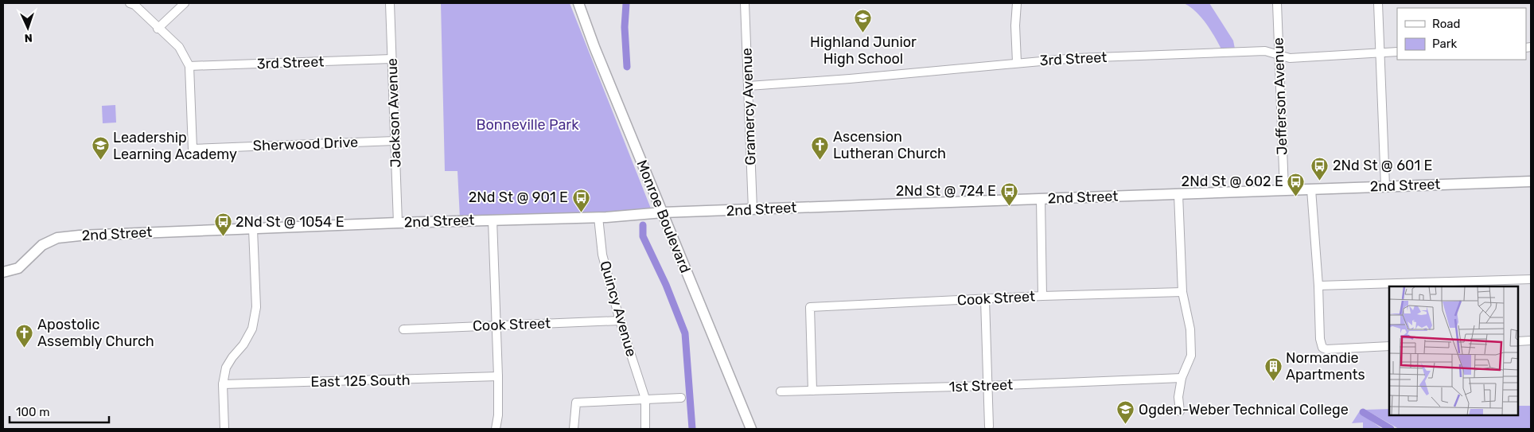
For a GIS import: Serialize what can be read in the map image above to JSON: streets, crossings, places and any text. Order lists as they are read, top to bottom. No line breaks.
{"streets":{"main road":["2nd Street","Monroe Boulevard"],"street":["3rd Street","Jefferson Avenue","Gramercy Avenue","Jackson Avenue","Sherwood Drive","Cook Street","Quincy Avenue","East 125 South","1st Street"]},"crossings":[["3rd Street","Jefferson Avenue"],["3rd Street","Gramercy Avenue"],["3rd Street","Jackson Avenue"],["3rd Street","Sherwood Drive"],["Jefferson Avenue","2nd Street"],["Gramercy Avenue","2nd Street"],["Jackson Avenue","Sherwood Drive"],["Jackson Avenue","2nd Street"],["2nd Street","Monroe Boulevard"],["2nd Street","Quincy Avenue"],["Cook Street","Quincy Avenue"],["Cook Street","1st Street"]],"parks":["Bonneville Park"],"places":{"school or university":["Highland Junior High School","Leadership Learning Academy","Ogden-Weber Technical College"],"church":["Ascension Lutheran Church","Apostolic Assembly Church"],"bus stop":["2Nd St @ 601 E","2Nd St @ 602 E","2Nd St @ 724 E","2Nd St @ 901 E","2Nd St @ 1054 E"],"building":["Normandie Apartments"]},"legend":["Road","Park"],"scale_bar":"100 m","north":"bottom"}
